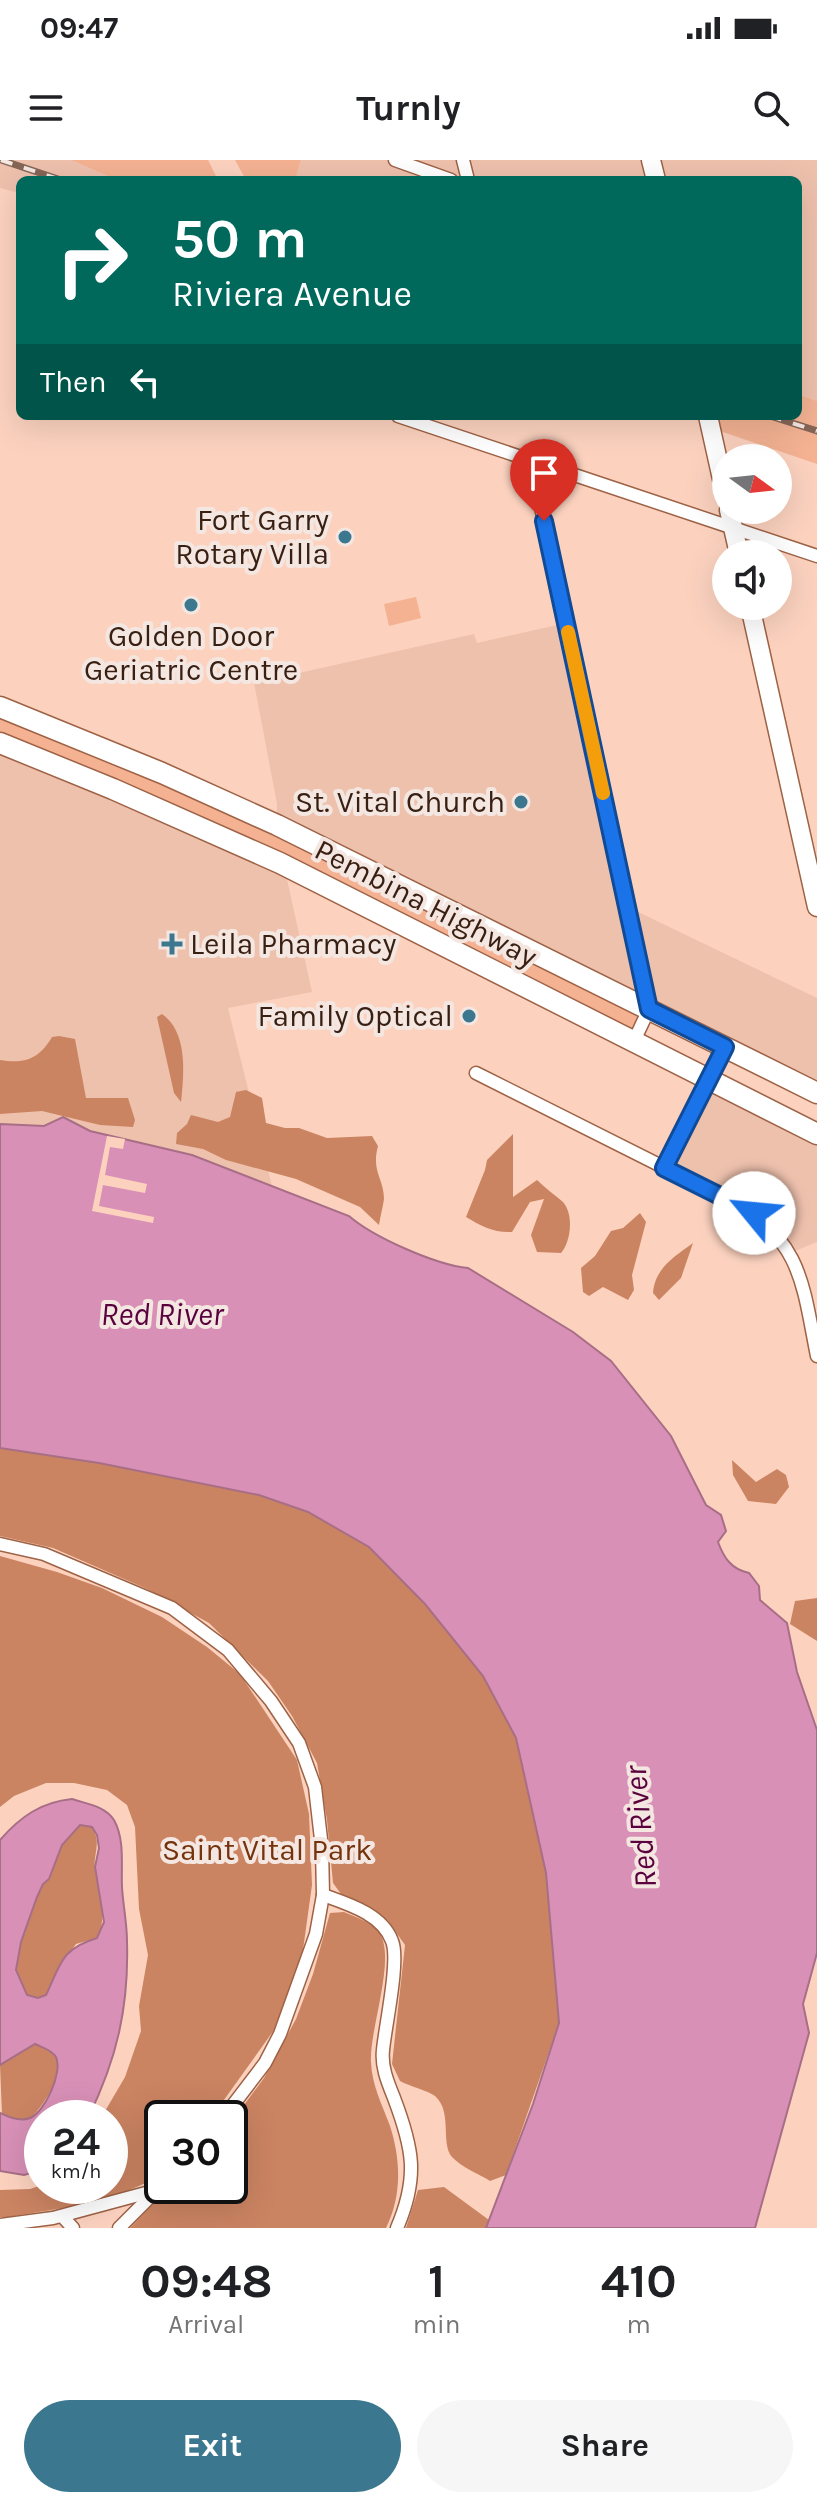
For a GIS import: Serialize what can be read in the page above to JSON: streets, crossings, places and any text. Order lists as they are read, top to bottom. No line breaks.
{"streets":{"main road":["Pembina Highway"]},"water":["Red River"],"parks":["Saint Vital Park"],"places":{"other":["Fort Garry Rotary Villa","Golden Door Geriatric Centre","St. Vital Church","Family Optical"],"health":["Leila Pharmacy"]},"north":"right","page":{"status":"09:47","header":"Turnly","turn":["50 m","Riviera Avenue"],"then":"Then","speed":"24 km/h","limit":"30","eta":["09:48","Arrival","1","min","410","m"],"buttons":["Exit","Share"]}}
